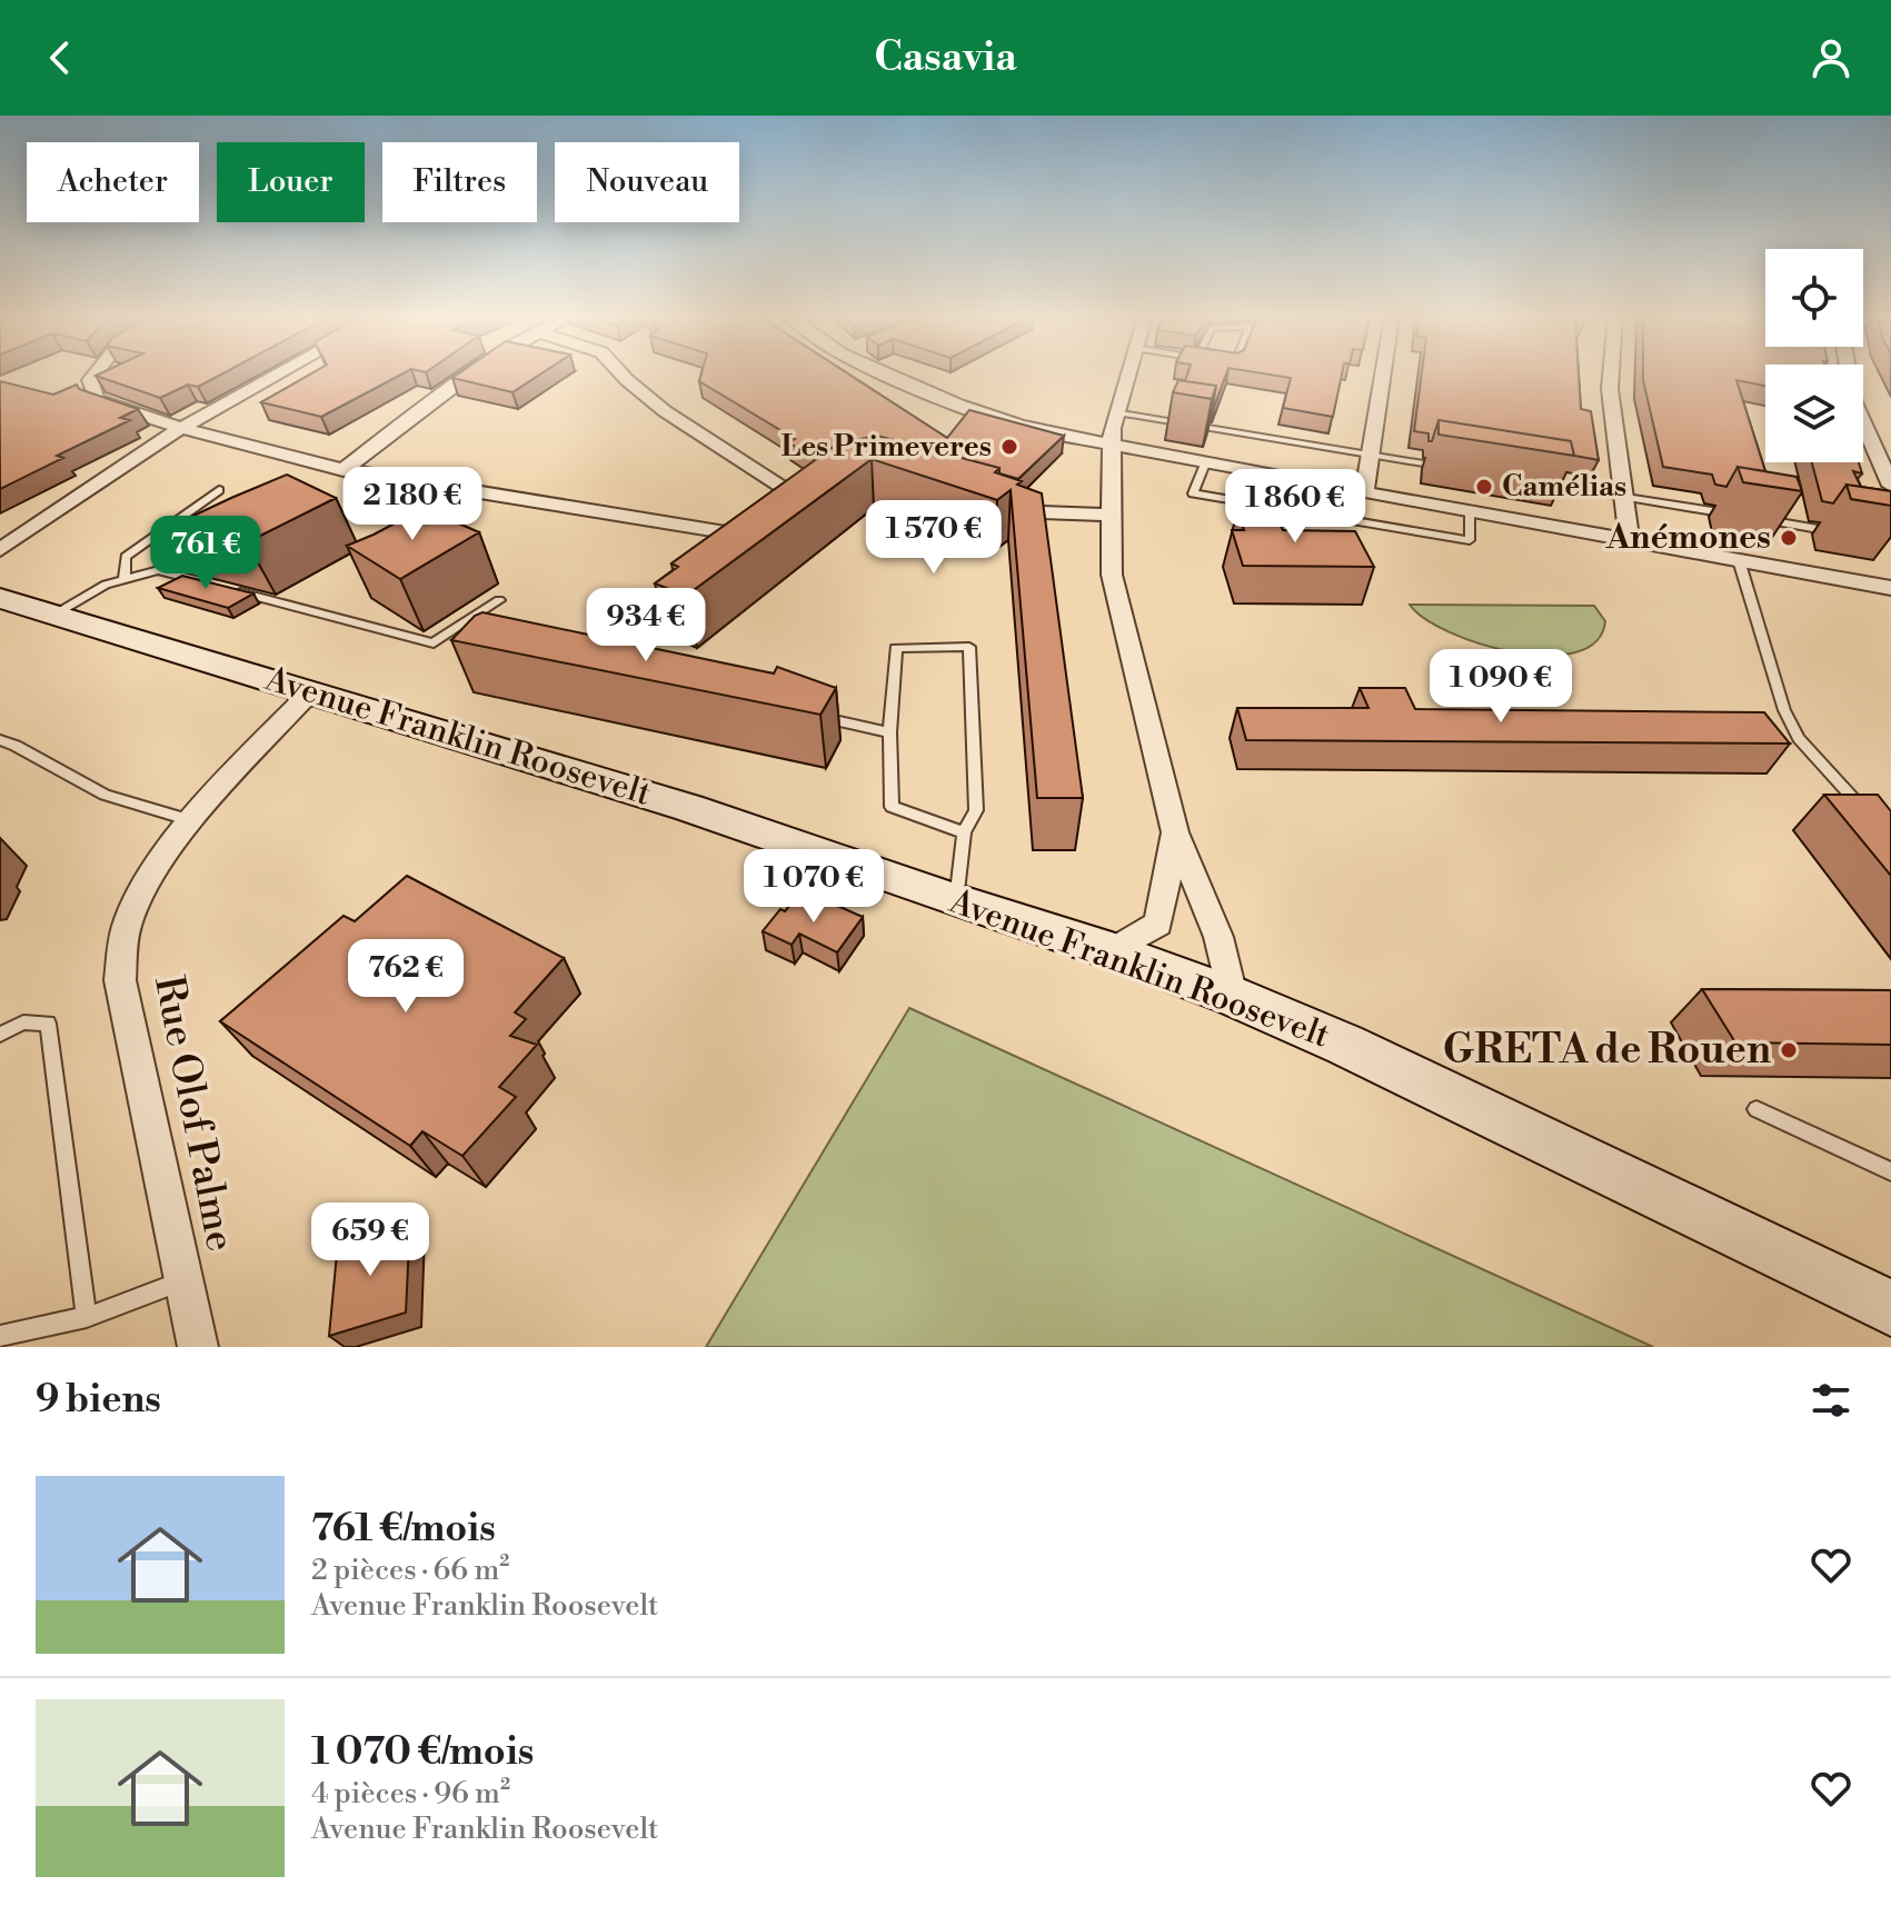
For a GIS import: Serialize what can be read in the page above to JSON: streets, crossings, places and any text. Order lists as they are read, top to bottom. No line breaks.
{"streets":{"street":["Avenue Franklin Roosevelt","Rue Olof Palme"]},"crossings":[["Avenue Franklin Roosevelt","Rue Olof Palme"]],"places":["Les Primeveres","Camélias","Anémones","GRETA de Rouen"],"page":{"header":"Casavia","chip":["Acheter","Louer","Filtres","Nouveau"],"price":["2 180 €","1 860 €","1 570 €","761 €","934 €","1 090 €","1 070 €","762 €","659 €"],"heading":"9 biens","list":[{"name":"761 €/mois","note":"2 pièces · 66 m² · Avenue Franklin Roosevelt"},{"name":"1 070 €/mois","note":"4 pièces · 96 m² · Avenue Franklin Roosevelt"}]}}
